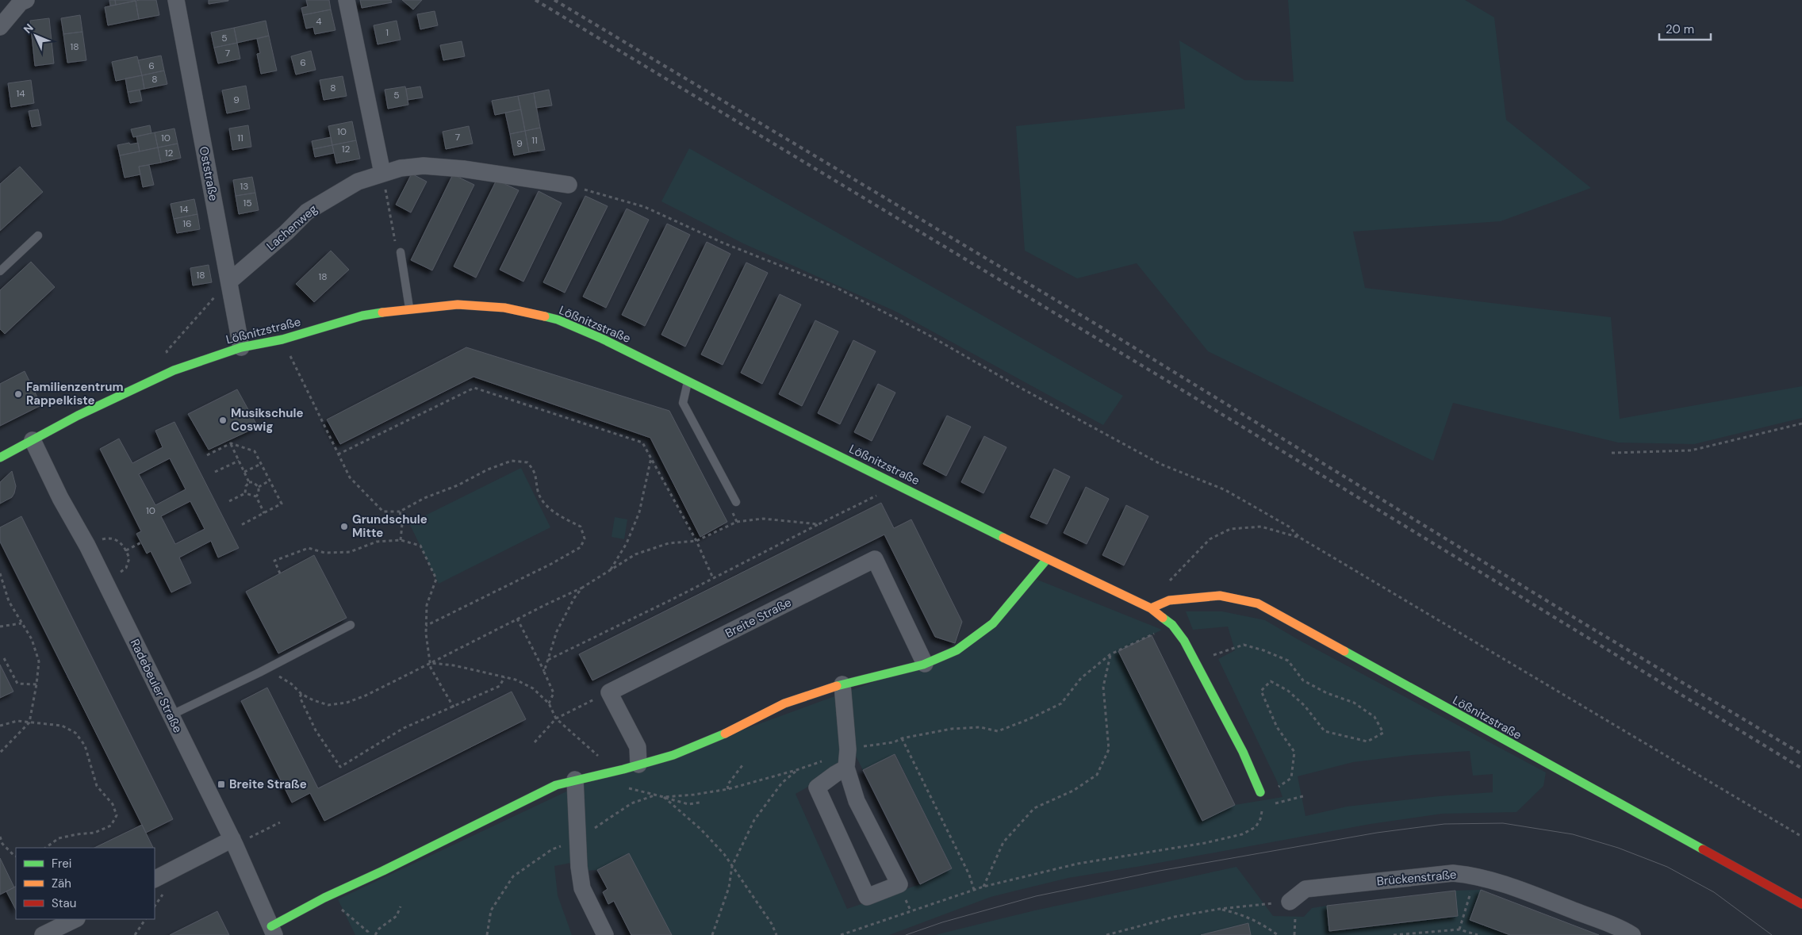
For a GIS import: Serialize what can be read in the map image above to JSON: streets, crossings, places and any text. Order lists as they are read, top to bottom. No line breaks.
{"streets":{"street":["Oststraße","Lachenweg","Lößnitzstraße","Breite Straße","Radebeuler Straße","Brückenstraße"]},"crossings":[["Oststraße","Lachenweg"],["Oststraße","Lößnitzstraße"],["Lößnitzstraße","Radebeuler Straße"]],"places":{"other":["Familienzentrum Rappelkiste","Musikschule Coswig","Grundschule Mitte"],"transit":["Breite Straße"]},"house_numbers":["4","1","5","18","7","6","6","8","8","14","5","9","10","7","10","11","11","9","12","12","13","15","14","16","18","18","10"],"legend":["Frei","Zäh","Stau"],"scale_bar":"20 m","north":"top left"}
